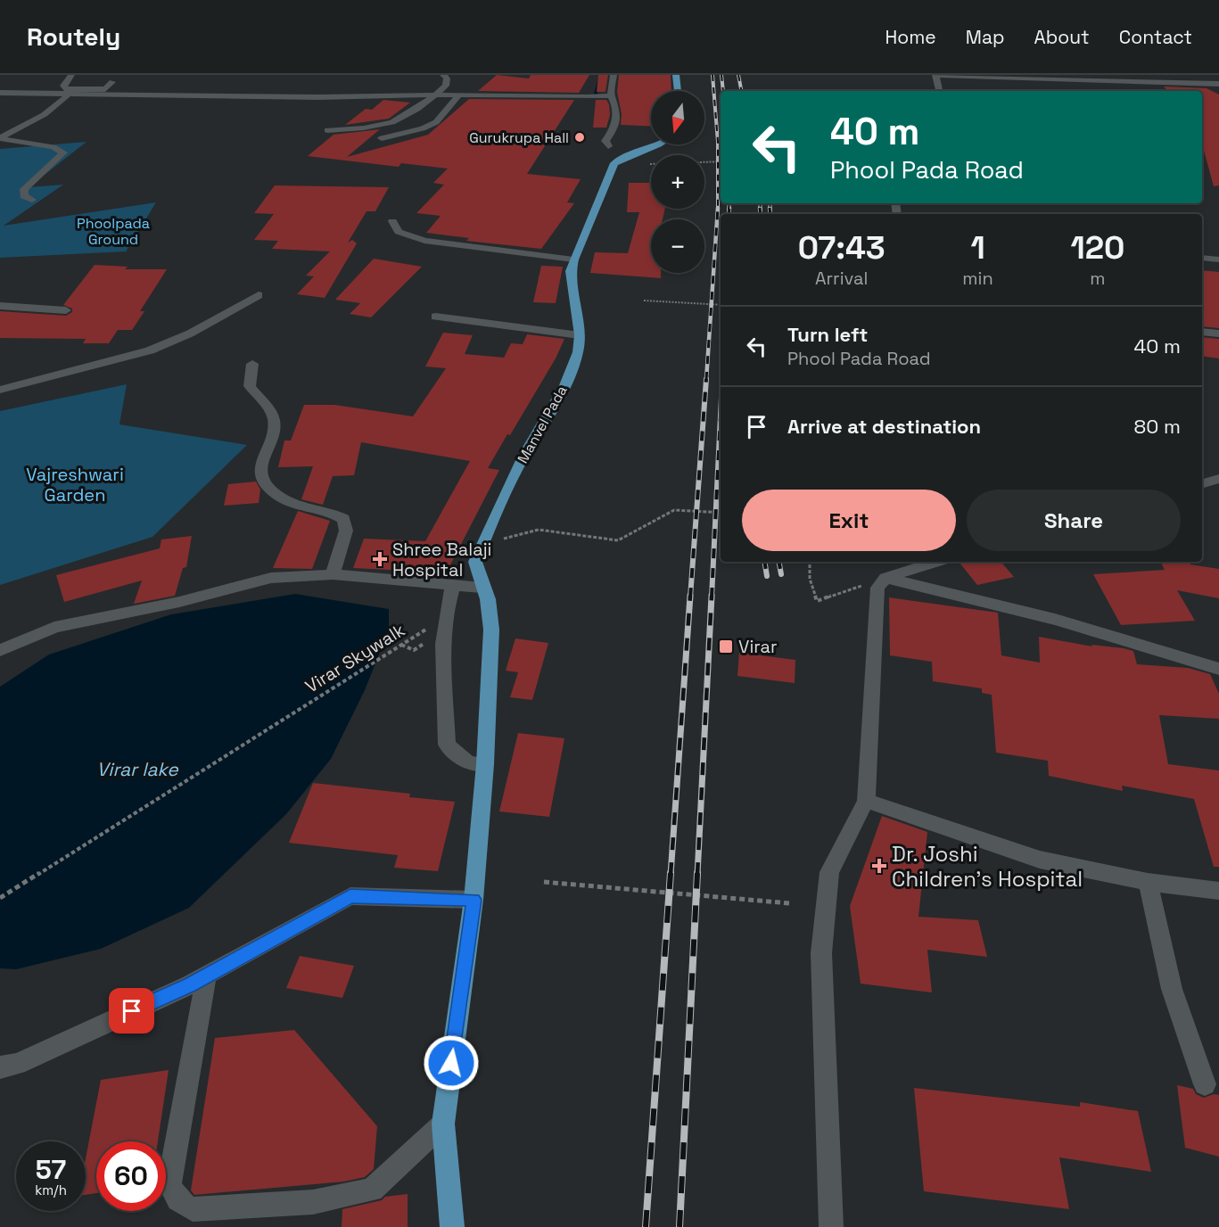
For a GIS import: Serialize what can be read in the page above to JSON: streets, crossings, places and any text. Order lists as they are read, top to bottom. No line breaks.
{"streets":{"main road":["Manvel Pada"],"path":["Virar Skywalk"]},"water":["Virar lake"],"parks":["Phoolpada Ground","Vajreshwari Garden"],"places":{"other":["Gurukrupa Hall"],"health":["Shree Balaji Hospital","Dr. Joshi Children's Hospital"],"transit":["Virar"]},"north":"bottom","page":{"header":"Routely","nav":["Home","Map","About","Contact"],"map_buttons":["+","−"],"turn":["40 m","Phool Pada Road"],"eta":["07:43","Arrival","1","min","120","m"],"list":[{"name":"Turn left","note":"Phool Pada Road","value":"40 m"},{"name":"Arrive at destination","value":"80 m"}],"buttons":["Exit","Share"],"speed":"57 km/h","limit":"60"}}
